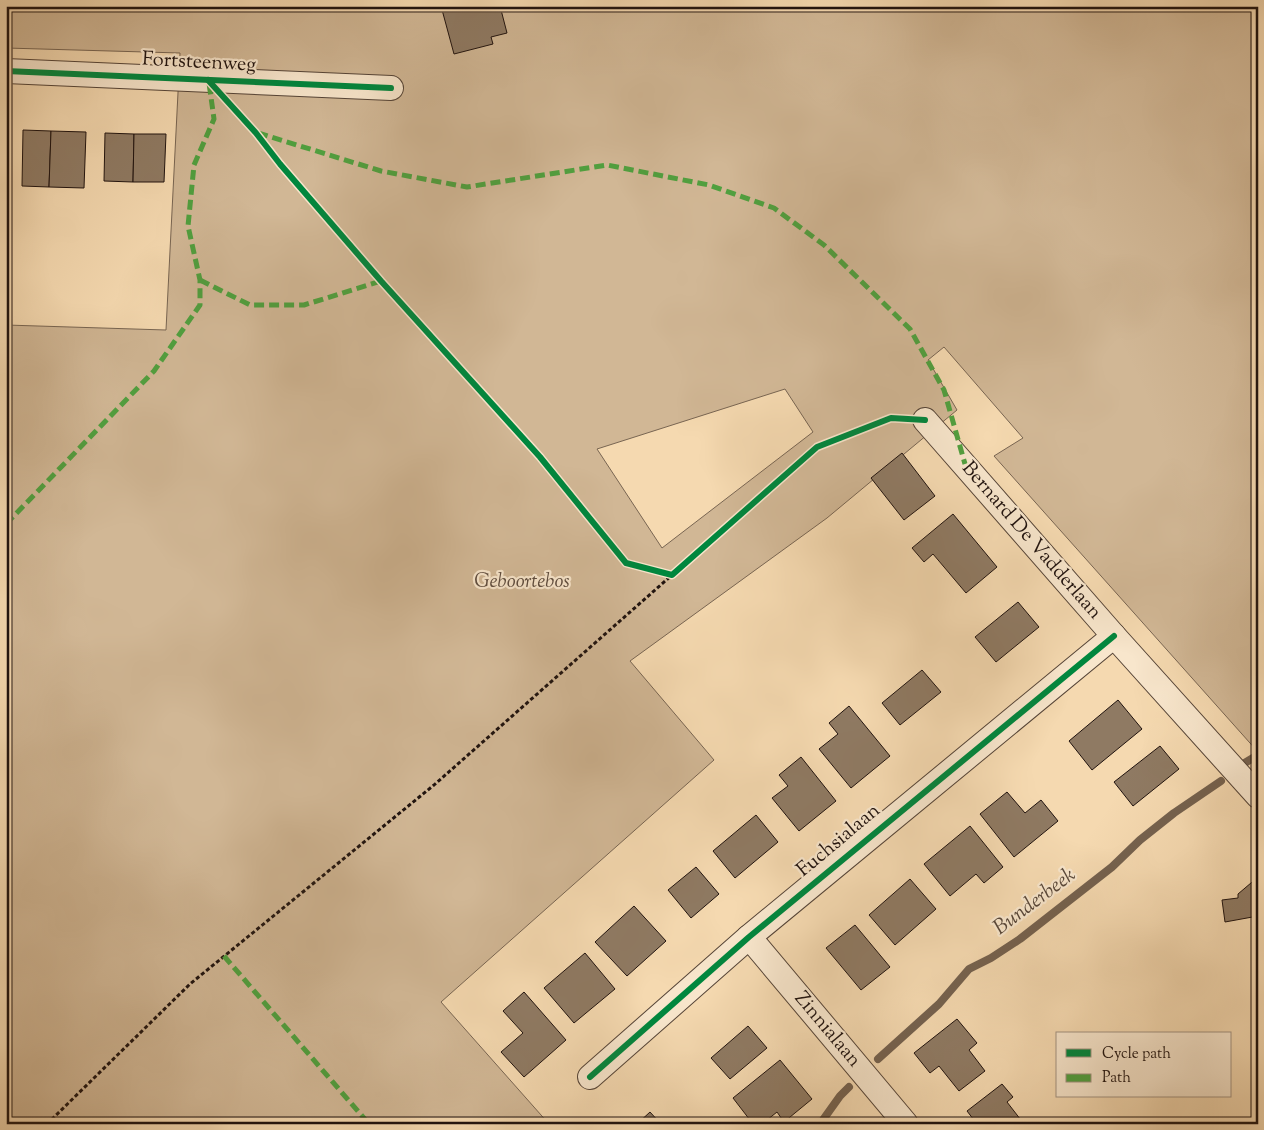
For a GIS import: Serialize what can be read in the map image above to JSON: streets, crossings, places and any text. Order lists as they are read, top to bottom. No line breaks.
{"streets":{"street":["Fortsteenweg","Bernard De Vadderlaan","Fuchsialaan","Zinnialaan"]},"crossings":[["Bernard De Vadderlaan","Fuchsialaan"],["Fuchsialaan","Zinnialaan"]],"water":["Bunderbeek"],"parks":["Geboortebos"],"legend":["Cycle path","Path"]}
